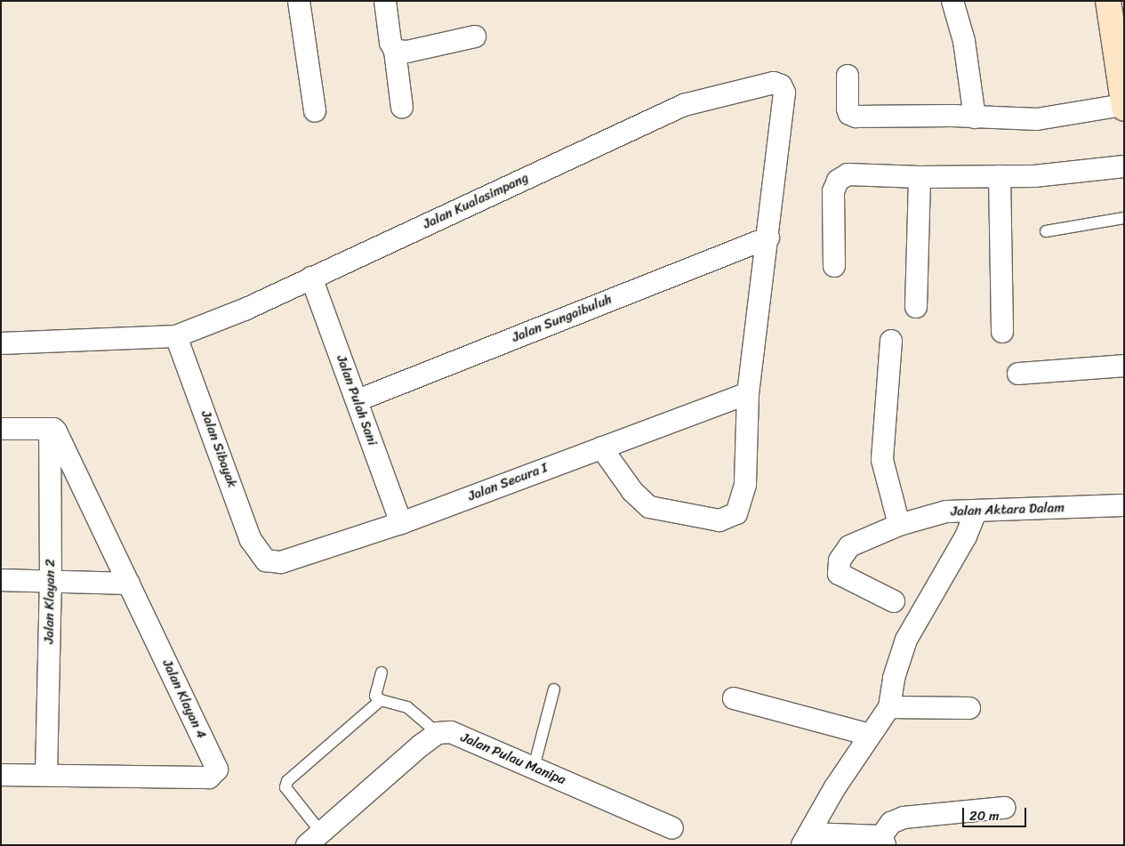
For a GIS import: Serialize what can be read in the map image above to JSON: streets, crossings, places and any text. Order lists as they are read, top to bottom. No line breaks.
{"streets":{"street":["Jalan Kualasimpang","Jalan Sungaibuluh","Jalan Pulah Sani","Jalan Sibayak","Jalan Secura I","Jalan Aktara Dalam","Jalan Klayan 2","Jalan Klayan 4","Jalan Pulau Manipa"]},"crossings":[["Jalan Kualasimpang","Jalan Sungaibuluh"],["Jalan Kualasimpang","Jalan Pulah Sani"],["Jalan Kualasimpang","Jalan Sibayak"],["Jalan Sungaibuluh","Jalan Pulah Sani"],["Jalan Pulah Sani","Jalan Secura I"],["Jalan Sibayak","Jalan Secura I"],["Jalan Klayan 2","Jalan Klayan 4"]],"scale_bar":"20 m"}
